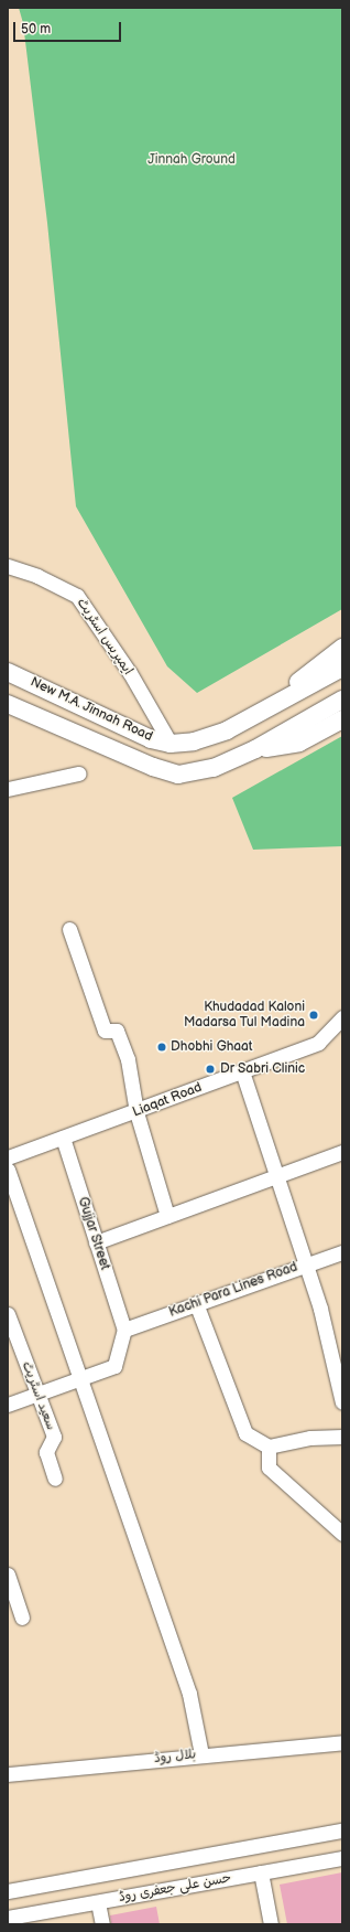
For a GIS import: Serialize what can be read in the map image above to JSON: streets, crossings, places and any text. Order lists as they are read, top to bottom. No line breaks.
{"streets":{"main road":["New M.A. Jinnah Road"],"street":["ایمپریس اسٹریٹ","Liaqat Road","Gujjar Street","Kachi Para Lines Road","سعید اسٹریٹ","بلال روڈ","حسن علی جعفری روڈ"]},"crossings":[["ایمپریس اسٹریٹ","New M.A. Jinnah Road"],["Liaqat Road","Gujjar Street"],["Gujjar Street","Kachi Para Lines Road"]],"parks":["Jinnah Ground"],"places":["Khudadad Kaloni Madarsa Tul Madina","Dhobhi Ghaat","Dr Sabri Clinic"],"scale_bar":"50 m"}
